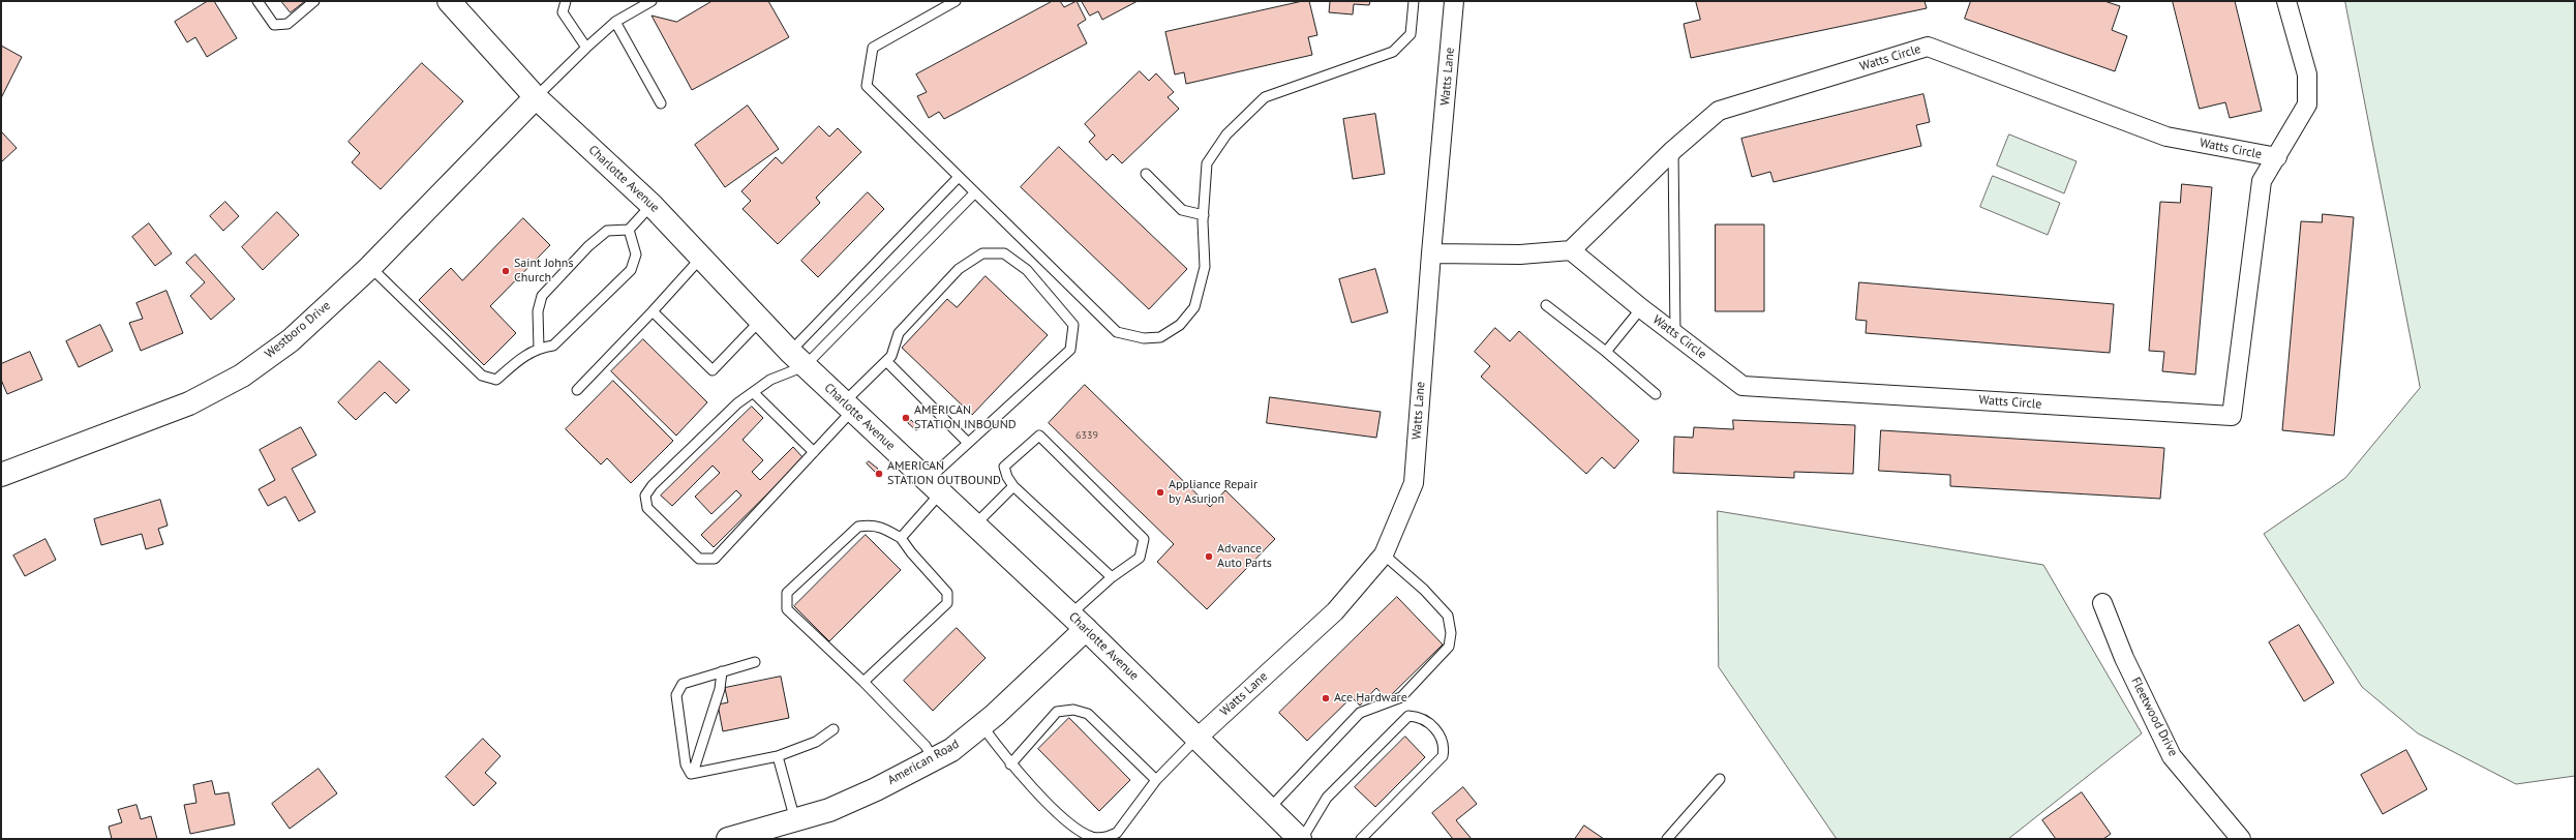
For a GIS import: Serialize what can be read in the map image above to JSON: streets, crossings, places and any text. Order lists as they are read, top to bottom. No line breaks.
{"streets":{"main road":["Charlotte Avenue","Westboro Drive","American Road"],"street":["Watts Circle","Watts Lane","Fleetwood Drive"]},"crossings":[["Watts Lane","Charlotte Avenue"],["Charlotte Avenue","Westboro Drive"],["Charlotte Avenue","American Road"]],"places":["Saint Johns Church","AMERICAN STATION INBOUND","AMERICAN STATION OUTBOUND","Appliance Repair by Asurion","Advance Auto Parts","Ace Hardware"],"house_numbers":["6339"]}
